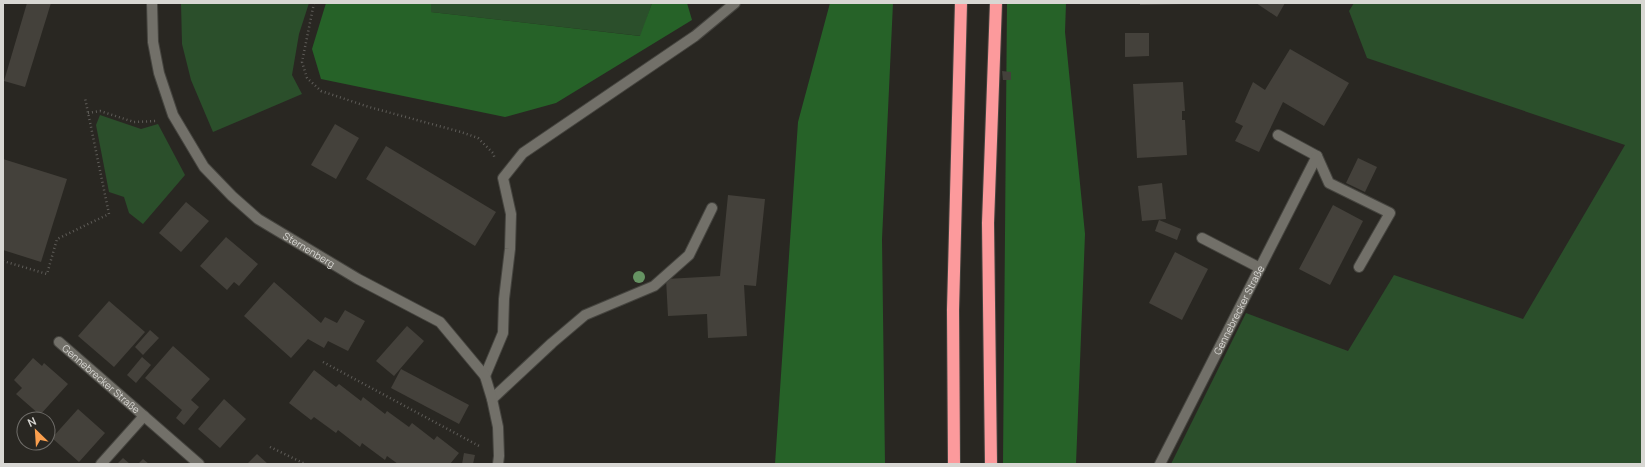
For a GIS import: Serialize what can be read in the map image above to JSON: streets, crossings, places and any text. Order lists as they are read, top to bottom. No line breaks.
{"streets":{"street":["Sternenberg","Gennebrecker Straße"]},"north":"top left"}
